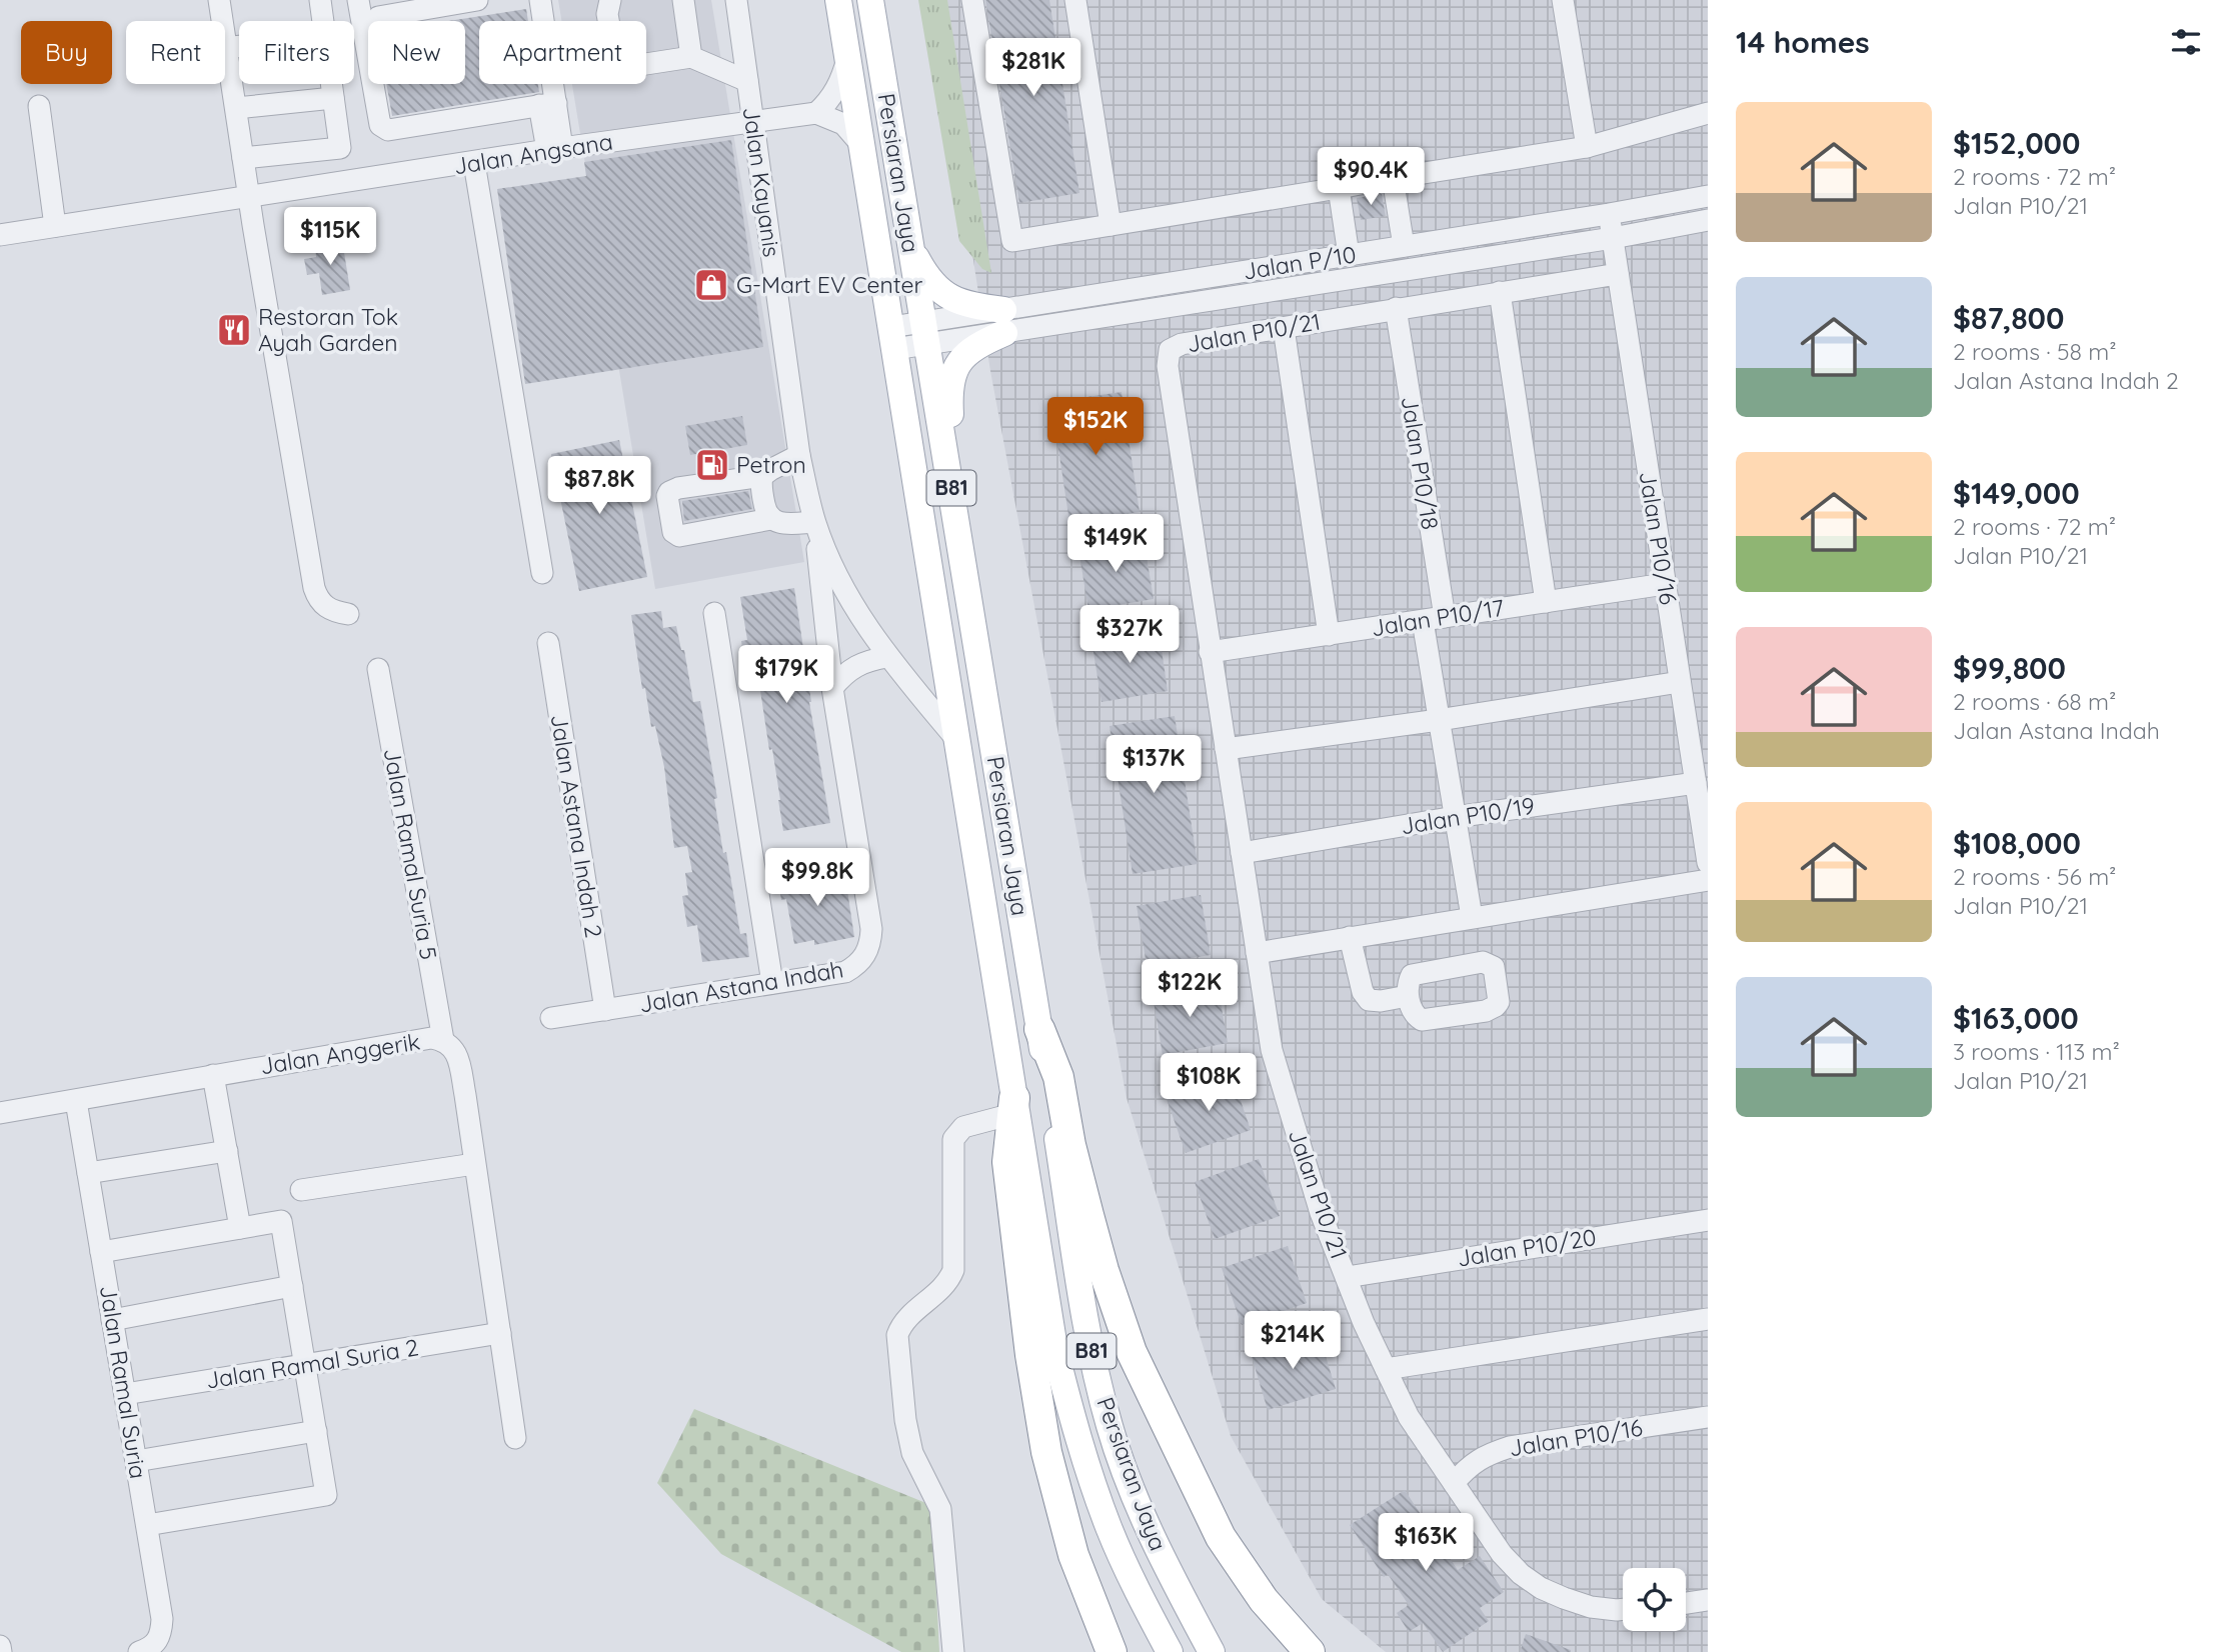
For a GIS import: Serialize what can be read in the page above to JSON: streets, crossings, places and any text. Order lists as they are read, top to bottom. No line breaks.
{"streets":{"main road":["Persiaran Jaya","B81"],"street":["Jalan Angsana","Jalan Kayanis","Jalan P/10","Jalan P10/21","Jalan P10/18","Jalan P10/16","Jalan P10/17","Jalan P10/19","Jalan Astana Indah 2","Jalan Ramal Suria 5","Jalan Astana Indah","Jalan Anggerik","Jalan P10/20","Jalan Ramal Suria 2","Jalan Ramal Suria"]},"crossings":[["Jalan Angsana","Jalan Kayanis"],["Persiaran Jaya","Jalan Kayanis"],["Persiaran Jaya","Jalan P/10"],["Jalan Kayanis","Jalan Astana Indah"],["Jalan P/10","Jalan P10/16"],["Jalan P10/21","Jalan P10/18"],["Jalan P10/21","Jalan P10/16"],["Jalan P10/21","Jalan P10/17"],["Jalan P10/21","Jalan P10/19"],["Jalan P10/21","Jalan P10/20"],["Jalan P10/18","Jalan P10/17"],["Jalan P10/16","Jalan P10/17"],["Jalan P10/16","Jalan P10/19"],["Jalan Astana Indah 2","Jalan Astana Indah"],["Jalan Ramal Suria 5","Jalan Anggerik"],["Jalan Anggerik","Jalan Ramal Suria 2"],["Jalan Anggerik","Jalan Ramal Suria"],["Jalan Ramal Suria 2","Jalan Ramal Suria"]],"places":{"shop":["G-Mart EV Center"],"restaurant":["Restoran Tok Ayah Garden"],"fuel station":["Petron"]},"page":{"heading":"14 homes","chip":["Buy","Rent","Filters","New","Apartment"],"price":["$281K","$90.4K","$115K","$152K","$87.8K","$149K","$327K","$179K","$137K","$99.8K","$122K","$108K","$214K","$163K"],"list":[{"name":"$152,000","note":"2 rooms · 72 m² · Jalan P10/21"},{"name":"$87,800","note":"2 rooms · 58 m² · Jalan Astana Indah 2"},{"name":"$149,000","note":"2 rooms · 72 m² · Jalan P10/21"},{"name":"$99,800","note":"2 rooms · 68 m² · Jalan Astana Indah"},{"name":"$108,000","note":"2 rooms · 56 m² · Jalan P10/21"},{"name":"$163,000","note":"3 rooms · 113 m² · Jalan P10/21"}]}}
